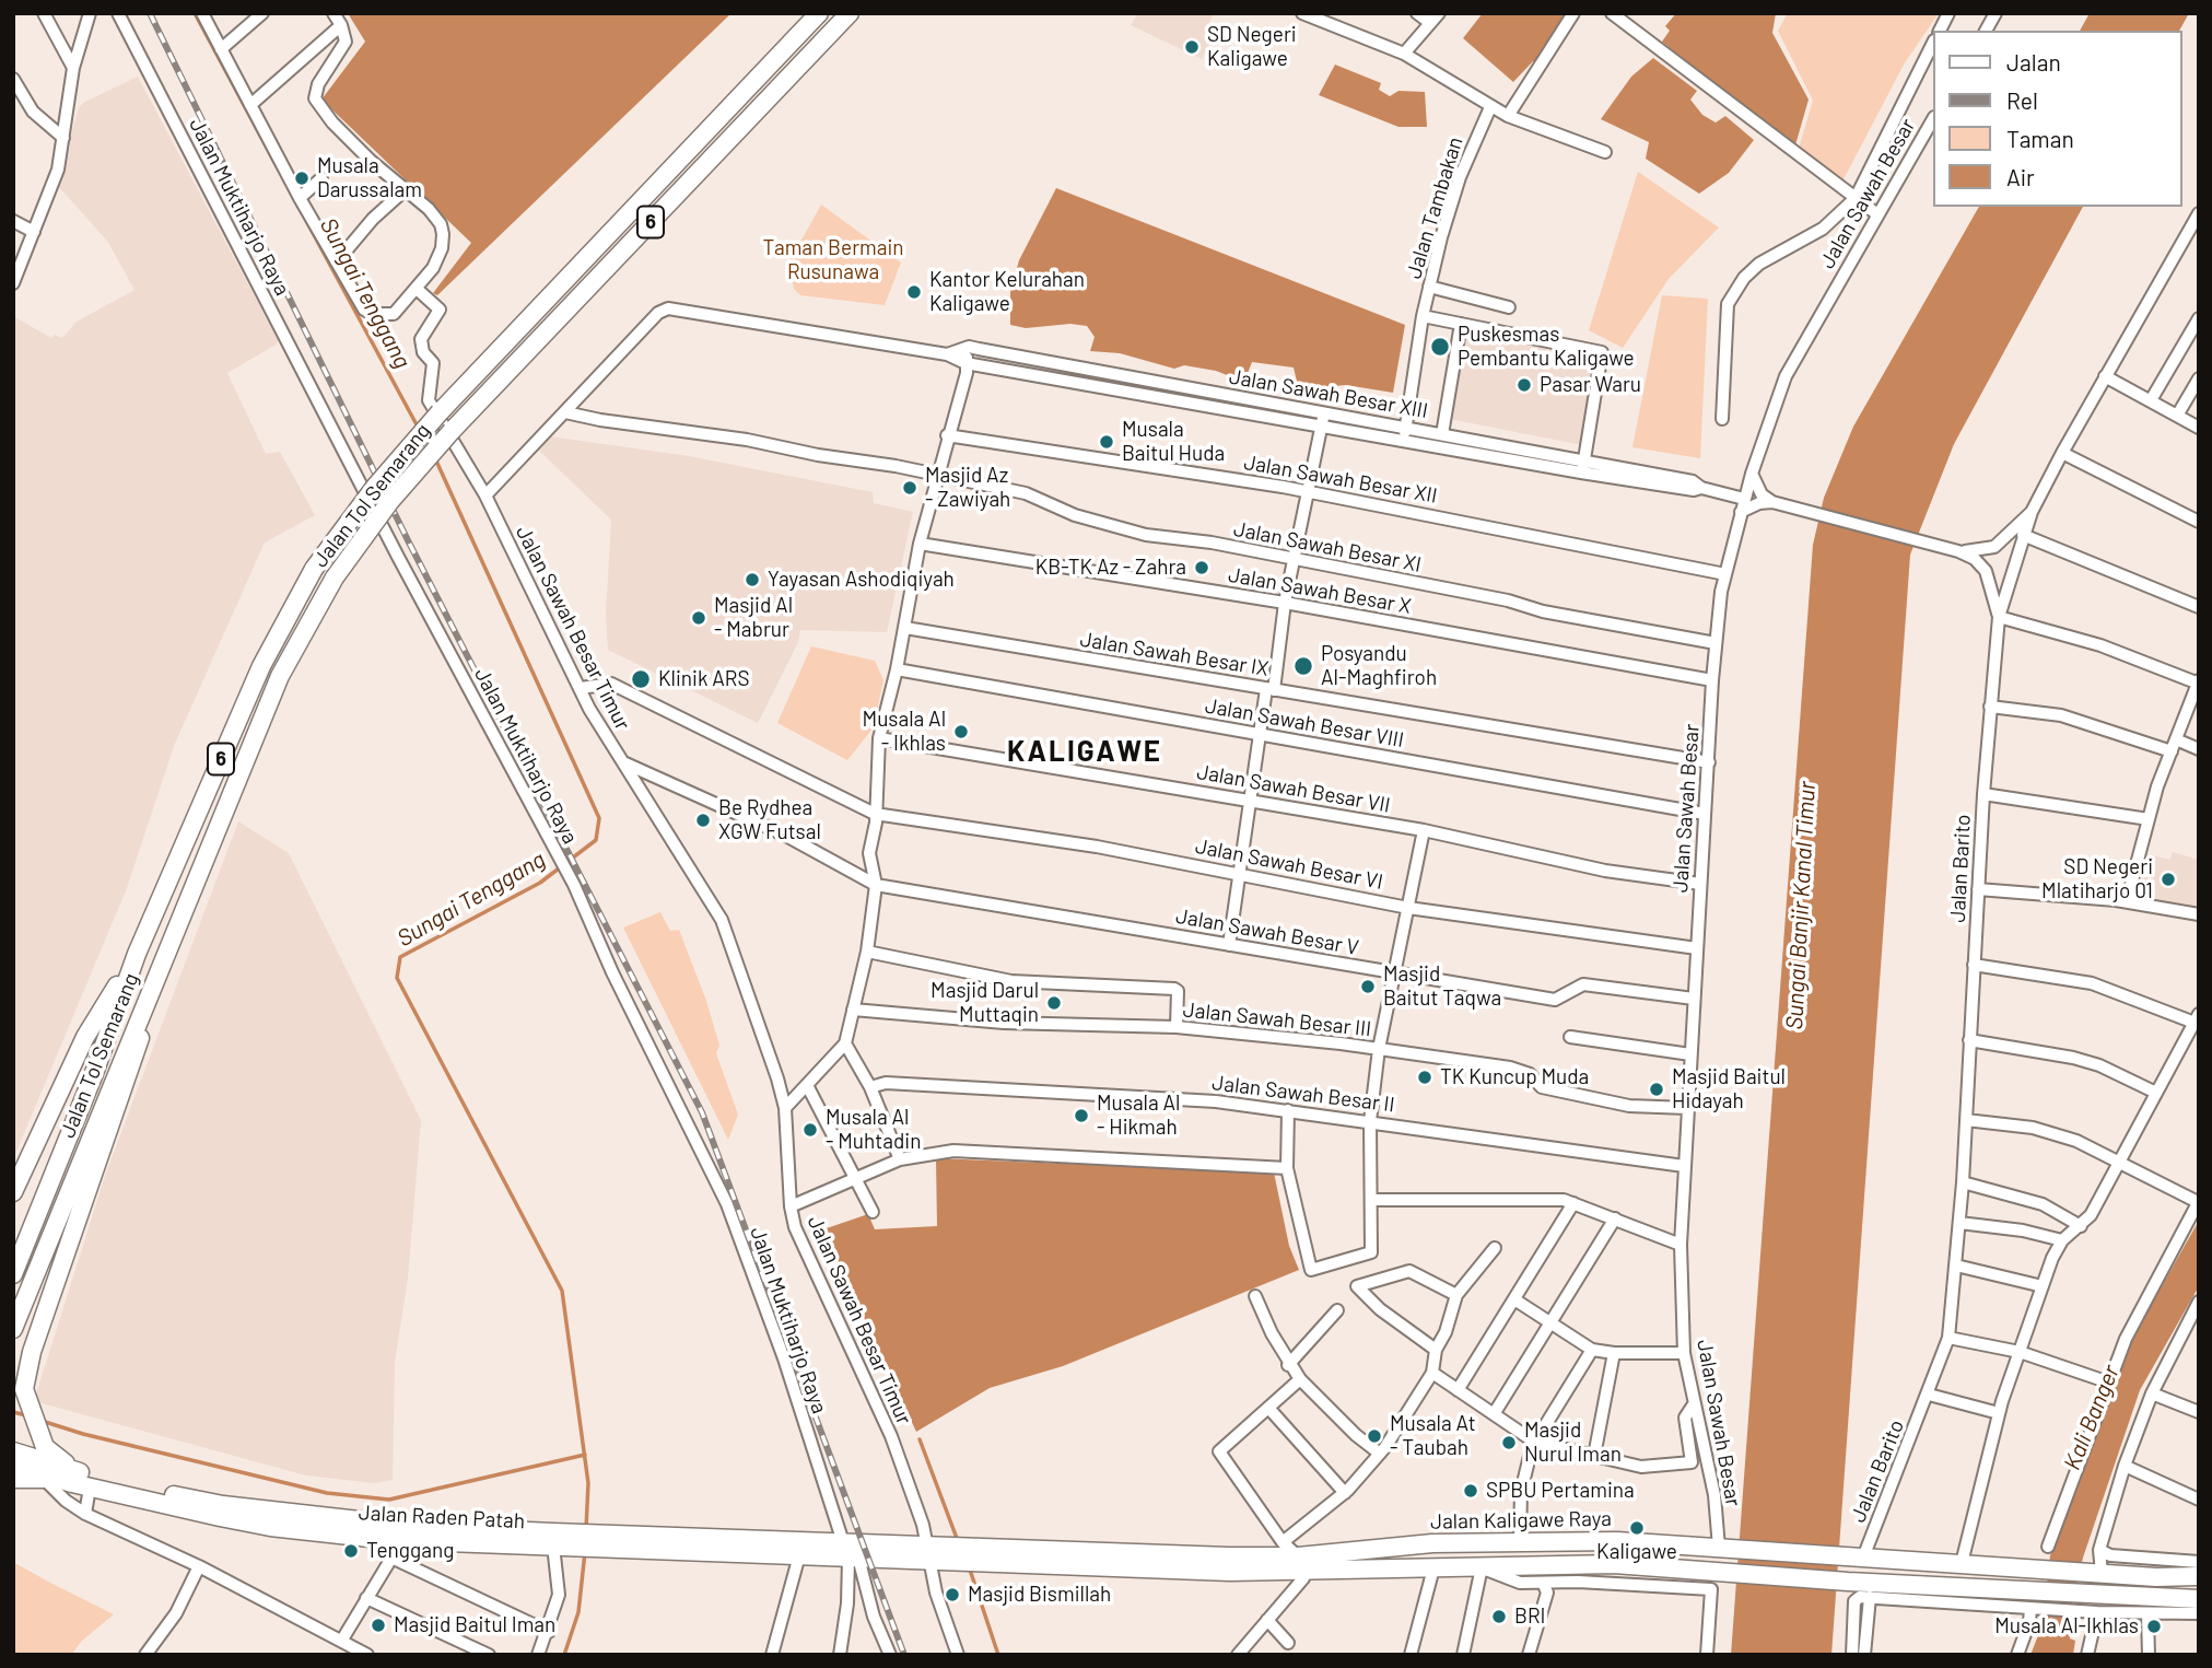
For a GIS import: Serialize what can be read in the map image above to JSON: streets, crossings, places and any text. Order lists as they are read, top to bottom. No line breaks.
{"streets":{"highway":["6","Jalan Tol Semarang","Jalan Raden Patah","Jalan Kaligawe Raya"],"street":["Jalan Sawah Besar","Jalan Muktiharjo Raya","Jalan Tambakan","Jalan Sawah Besar XIII","Jalan Sawah Besar XII","Jalan Sawah Besar XI","Jalan Sawah Besar X","Jalan Sawah Besar Timur","Jalan Sawah Besar IX","Jalan Sawah Besar VIII","Jalan Sawah Besar VII","Jalan Sawah Besar VI","Jalan Barito","Jalan Sawah Besar V","Jalan Sawah Besar III","Jalan Sawah Besar II"]},"crossings":[["Jalan Sawah Besar","Jalan Sawah Besar XIII"],["Jalan Sawah Besar","Jalan Sawah Besar XII"],["Jalan Sawah Besar","Jalan Sawah Besar XI"],["Jalan Sawah Besar","Jalan Sawah Besar X"],["Jalan Sawah Besar","Jalan Sawah Besar IX"],["Jalan Sawah Besar","Jalan Sawah Besar VIII"],["Jalan Sawah Besar","Jalan Sawah Besar VII"],["Jalan Sawah Besar","Jalan Sawah Besar VI"],["Jalan Sawah Besar","Jalan Sawah Besar V"],["Jalan Sawah Besar","Jalan Sawah Besar III"],["Jalan Sawah Besar","Jalan Sawah Besar II"],["Jalan Sawah Besar","Jalan Kaligawe Raya"],["Jalan Muktiharjo Raya","Jalan Raden Patah"],["Jalan Muktiharjo Raya","Jalan Kaligawe Raya"],["Jalan Tambakan","Jalan Sawah Besar XIII"],["Jalan Sawah Besar XIII","Jalan Sawah Besar XI"],["Jalan Sawah Besar Timur","Jalan Sawah Besar VI"],["Jalan Sawah Besar Timur","Jalan Sawah Besar V"],["Jalan Sawah Besar Timur","Jalan Kaligawe Raya"],["Jalan Barito","Jalan Kaligawe Raya"],["Jalan Raden Patah","Jalan Kaligawe Raya"]],"districts":["KALIGAWE"],"water":["Sungai Tenggang","Sungai Banjir Kanal Timur","Kali Banger"],"parks":["Taman Bermain Rusunawa"],"places":["SD Negeri Kaligawe","Musala Darussalam","Kantor Kelurahan Kaligawe","Puskesmas Pembantu Kaligawe","Pasar Waru","Musala Baitul Huda","Masjid Az - Zawiyah","KB-TK Az - Zahra","Yayasan Ashodiqiyah","Masjid Al - Mabrur","Posyandu Al-Maghfiroh","Klinik ARS","Musala Al - Ikhlas","Be Rydhea XGW Futsal","SD Negeri Mlatiharjo 01","Masjid Baitut Taqwa","Masjid Darul Muttaqin","TK Kuncup Muda","Masjid Baitul Hidayah","Musala Al - Hikmah","Musala Al - Muhtadin","Musala At - Taubah","Masjid Nurul Iman","SPBU Pertamina","Kaligawe","Tenggang","Masjid Bismillah","BRI","Masjid Baitul Iman","Musala Al-Ikhlas"],"legend":["Jalan","Rel","Taman","Air"]}
